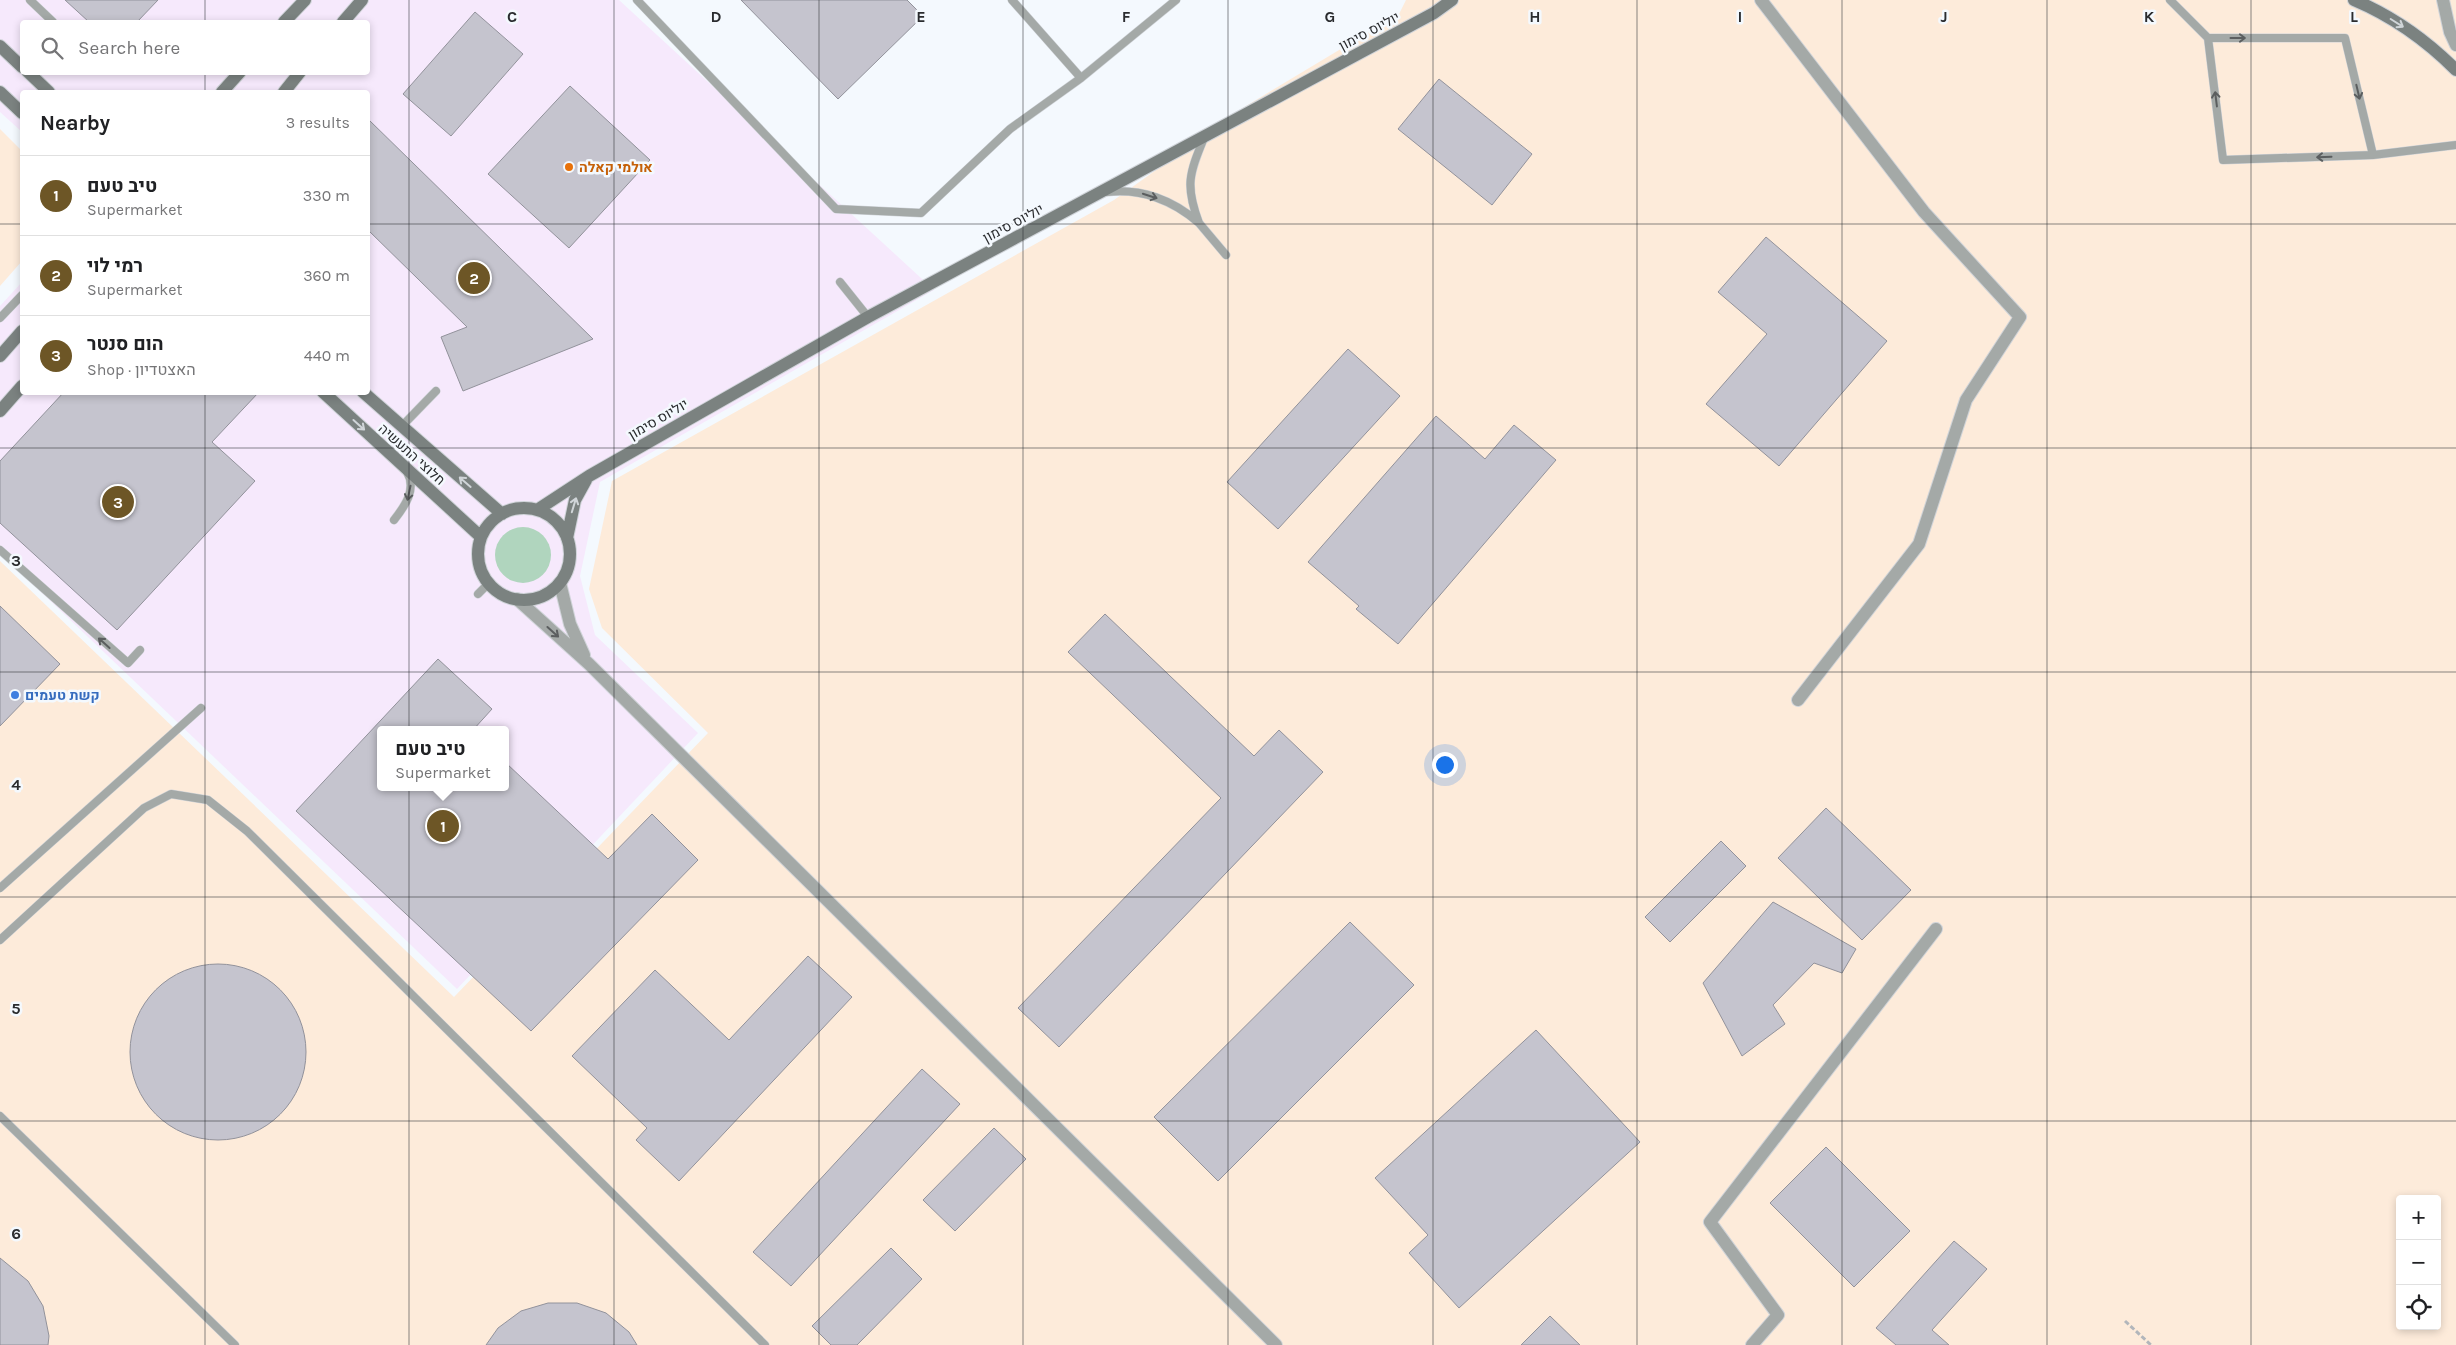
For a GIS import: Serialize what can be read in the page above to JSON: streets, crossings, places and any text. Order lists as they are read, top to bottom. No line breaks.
{"streets":{"street":["יוליוס סימון","חלוצי התעשיה"]},"crossings":[["יוליוס סימון","חלוצי התעשיה"]],"places":["אולמי קאלה","קשת טעמים"],"page":{"search":"Search here","heading":["Nearby","3 results"],"list":[{"mark":"1","name":"טיב טעם","note":"Supermarket","value":"330 m"},{"mark":"2","name":"רמי לוי","note":"Supermarket","value":"360 m"},{"mark":"3","name":"הום סנטר","note":"Shop · האצטדיון","value":"440 m"}],"pins":["2","3","1"],"popup":["טיב טעם","Supermarket"],"map_buttons":["+","−"]},"grid":{"columns":["C","D","E","F","G","H","I","J","K","L"],"rows":["3","4","5","6"]}}
